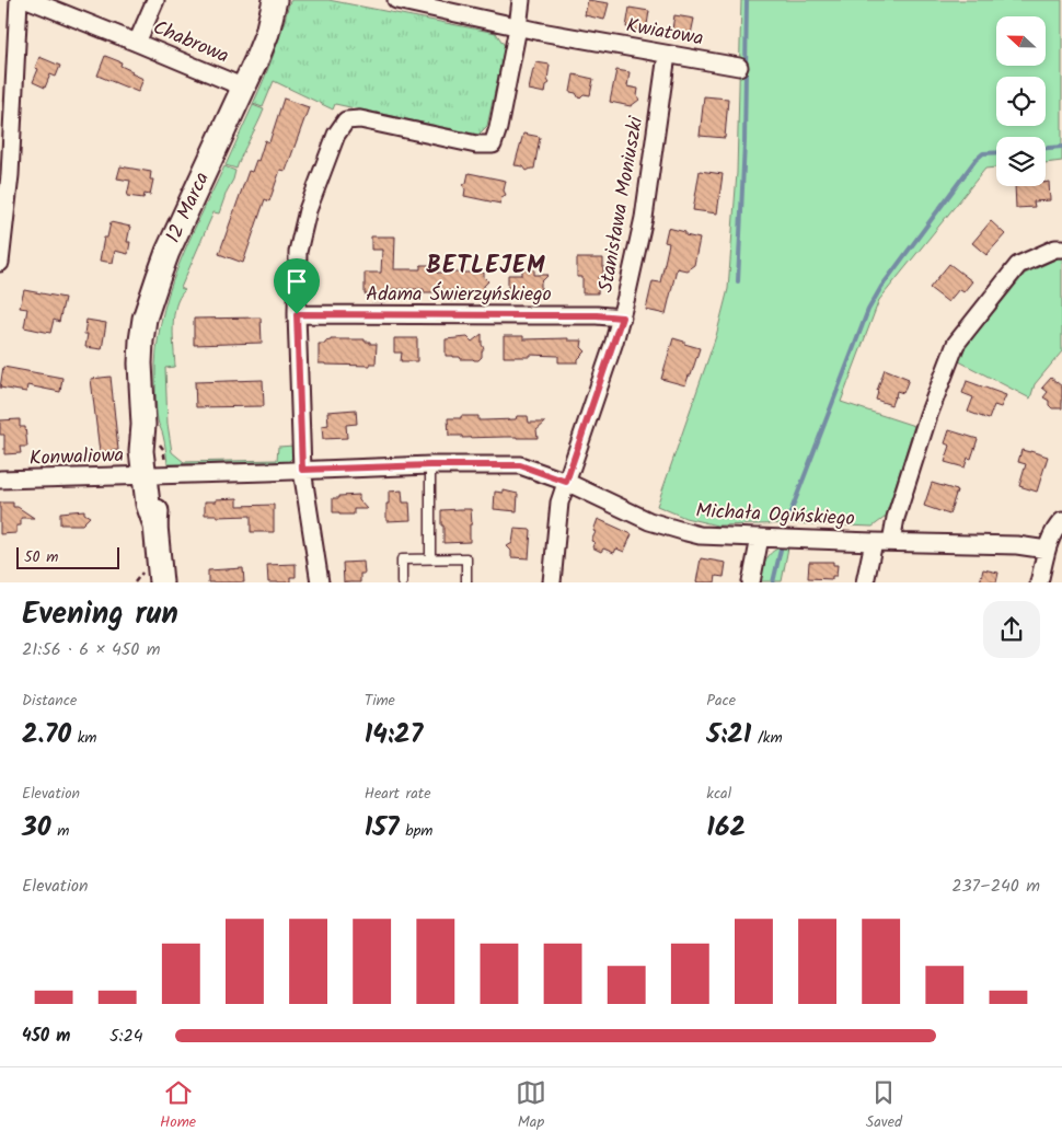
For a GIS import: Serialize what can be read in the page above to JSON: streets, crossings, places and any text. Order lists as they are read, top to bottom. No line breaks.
{"streets":{"street":["Kwiatowa","Chabrowa","Stanisława Moniuszki","12 Marca","Adama Świerzyńskiego","Konwaliowa","Michała Ogińskiego"]},"crossings":[["Kwiatowa","Stanisława Moniuszki"],["Chabrowa","12 Marca"],["Stanisława Moniuszki","Adama Świerzyńskiego"],["Stanisława Moniuszki","Michała Ogińskiego"],["12 Marca","Konwaliowa"],["12 Marca","Michała Ogińskiego"],["Konwaliowa","Michała Ogińskiego"]],"districts":["BETLEJEM"],"scale_bar":"50 m","north":"left","page":{"scale":"50 m","heading":["Evening run","21:56 · 6 × 450 m"],"stats":[["Distance","2.70 km"],["Time","14:27"],["Pace","5:21 /km"],["Elevation","30 m"],["Heart rate","157 bpm"],["kcal","162"]],"chart":["Elevation","237–240 m"],"list":[{"name":"450 m","note":"5:24"}],"tabs":["Home","Map","Saved"]}}
